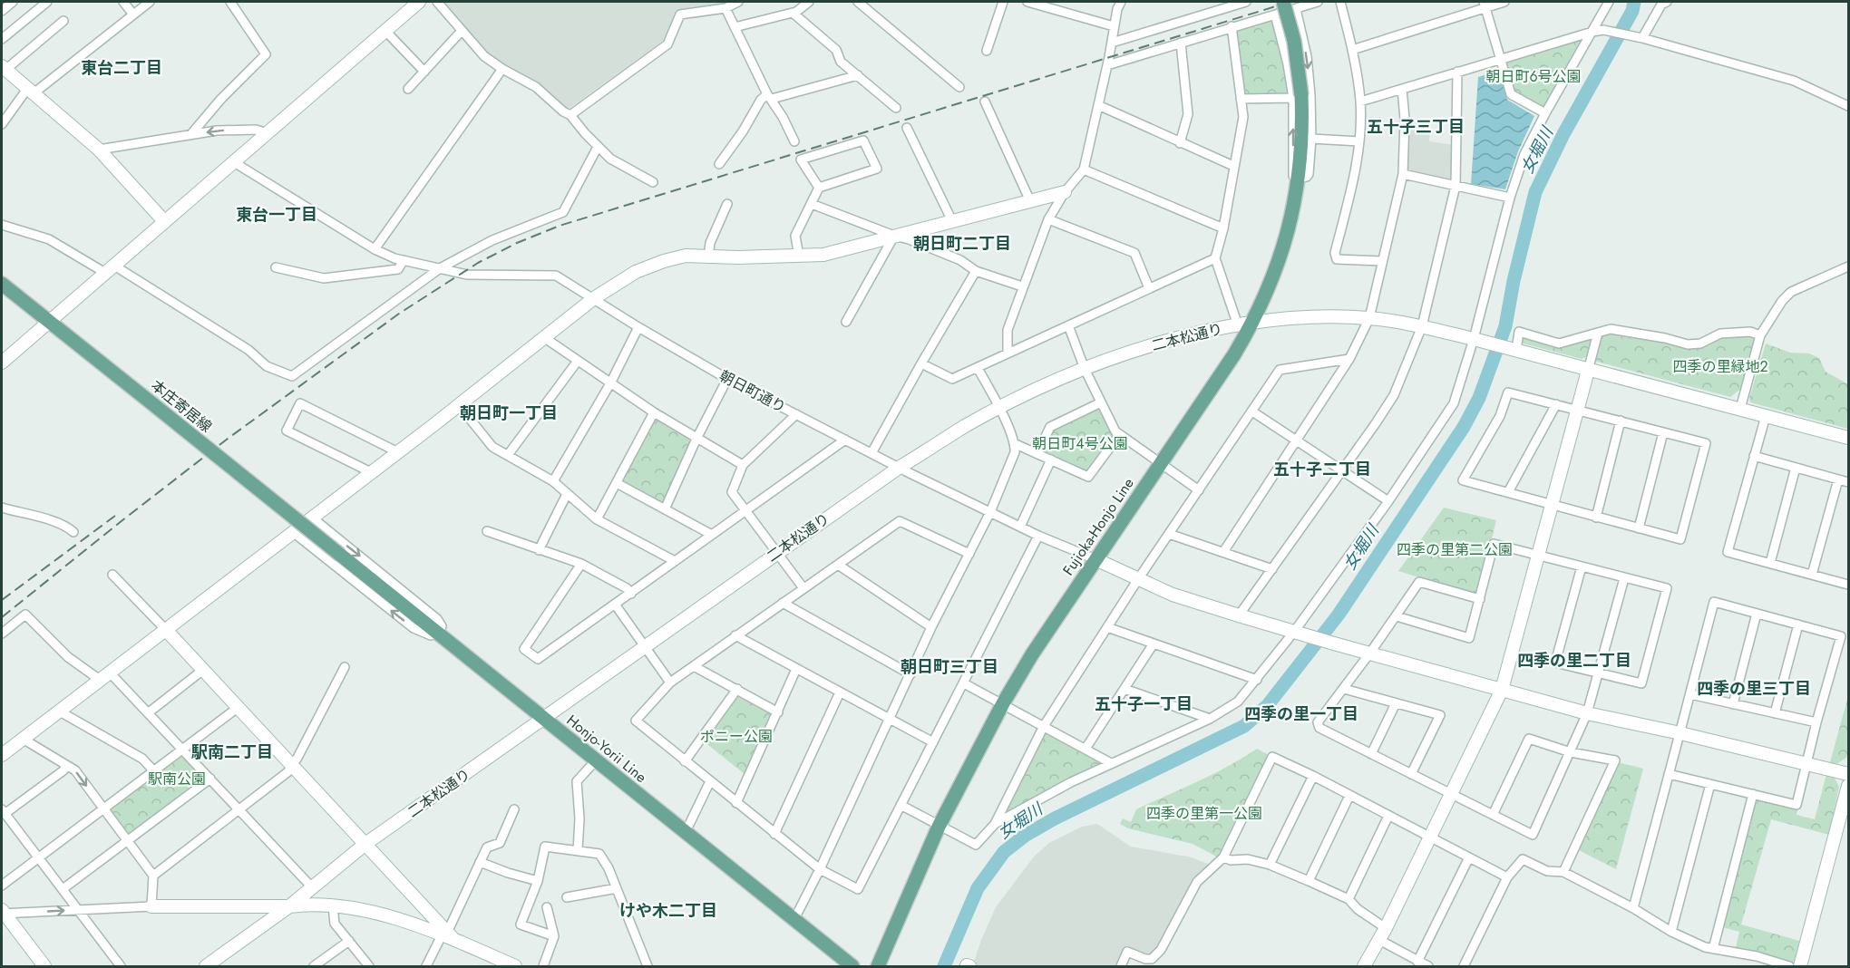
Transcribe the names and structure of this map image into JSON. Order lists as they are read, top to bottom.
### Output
{
  "streets": {
    "main road": ["本庄寄居線", "Fujioka-Honjo Line", "Honjo-Yorii Line"],
    "street": ["二本松通り", "朝日町通り"]
  },
  "crossings": [
    ["二本松通り", "朝日町通り"],
    ["二本松通り", "Fujioka-Honjo Line"],
    ["二本松通り", "Honjo-Yorii Line"],
    ["朝日町通り", "Fujioka-Honjo Line"],
    ["本庄寄居線", "Honjo-Yorii Line"]
  ],
  "districts": [
    "東台二丁目",
    "五十子三丁目",
    "東台一丁目",
    "朝日町二丁目",
    "朝日町一丁目",
    "五十子二丁目",
    "四季の里二丁目",
    "朝日町三丁目",
    "四季の里三丁目",
    "五十子一丁目",
    "四季の里一丁目",
    "駅南二丁目",
    "けや木二丁目"
  ],
  "water": ["女堀川"],
  "parks": [
    "朝日町6号公園",
    "四季の里緑地2",
    "朝日町4号公園",
    "四季の里第二公園",
    "ポニー公園",
    "駅南公園",
    "四季の里第一公園"
  ]
}
